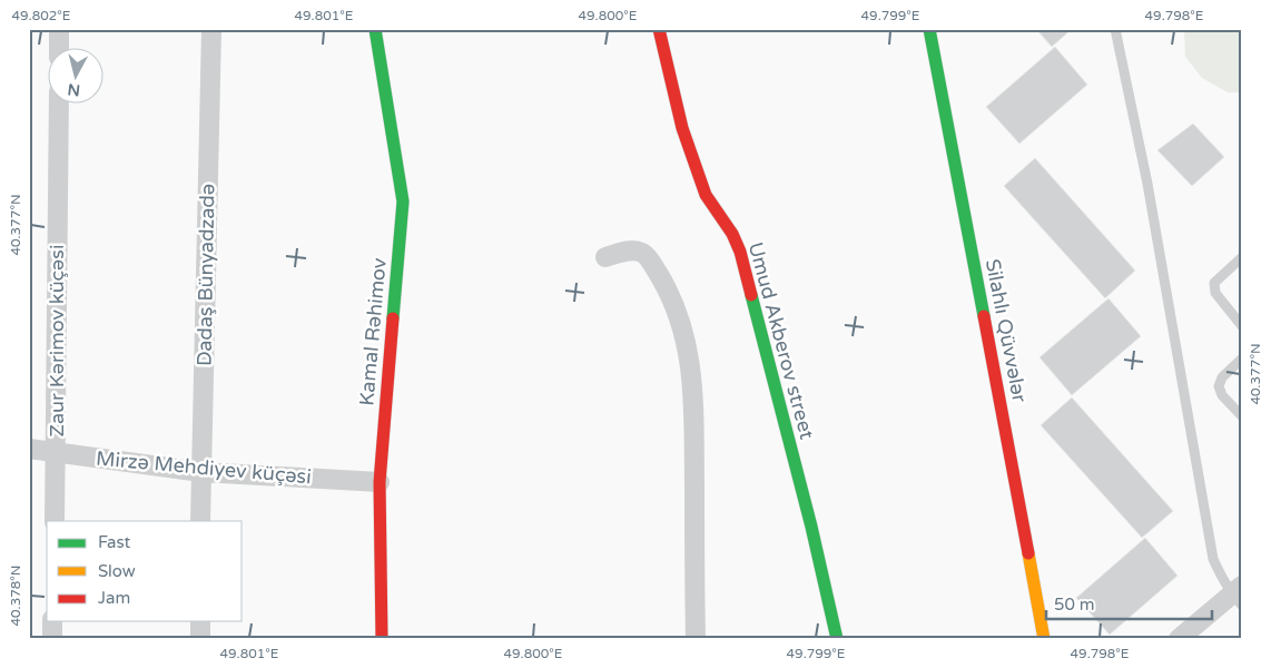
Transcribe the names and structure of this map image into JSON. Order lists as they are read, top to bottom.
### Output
{
  "streets": {
    "street": [
      "Dadaş Bünyadzadə",
      "Silahlı Qüvvələr",
      "Kamal Rəhimov",
      "Zaur Kərimov küçəsi",
      "Umud Akberov street",
      "Mirzə Mehdiyev küçəsi"
    ]
  },
  "crossings": [
    ["Dadaş Bünyadzadə", "Mirzə Mehdiyev küçəsi"],
    ["Kamal Rəhimov", "Mirzə Mehdiyev küçəsi"],
    ["Zaur Kərimov küçəsi", "Mirzə Mehdiyev küçəsi"]
  ],
  "legend": ["Fast", "Slow", "Jam"],
  "scale_bar": "50 m",
  "north": "bottom",
  "coordinates": [
    "49.802°E",
    "49.801°E",
    "49.800°E",
    "49.799°E",
    "49.798°E",
    "40.377°N",
    "40.378°N"
  ]
}
